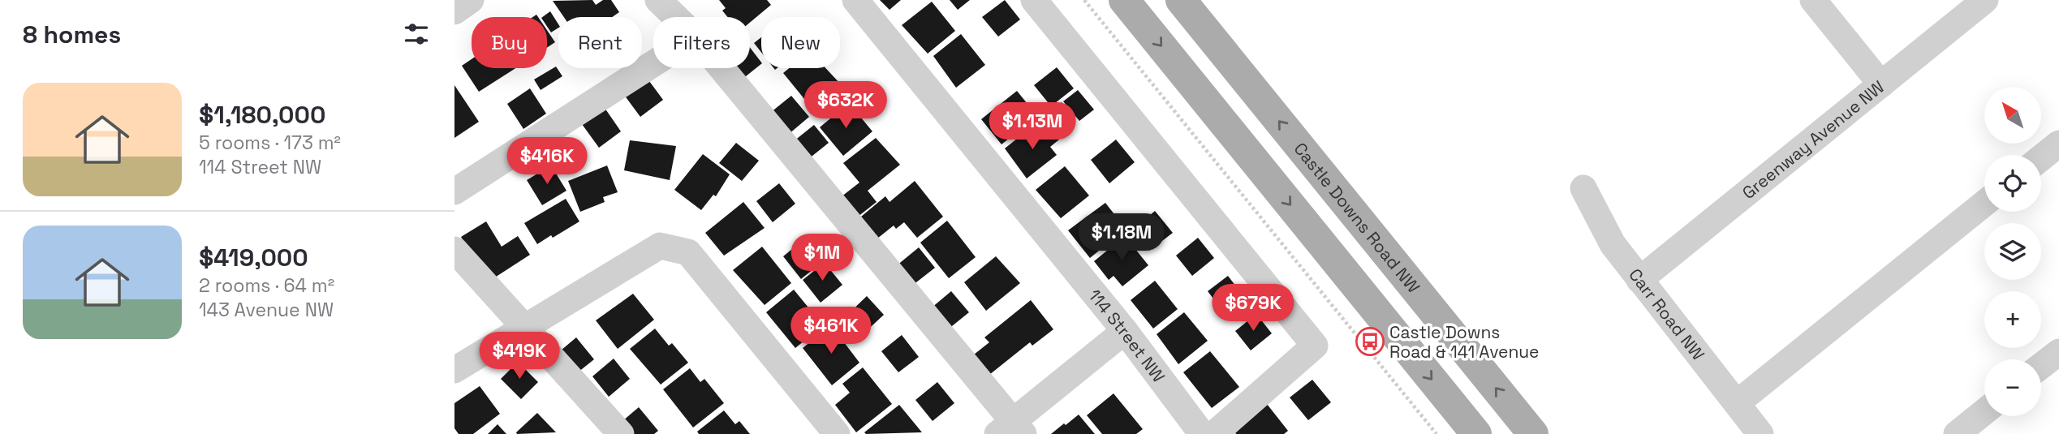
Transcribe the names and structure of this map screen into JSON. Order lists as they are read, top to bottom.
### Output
{
  "streets": {
    "main road": ["Castle Downs Road NW"],
    "street": ["Greenway Avenue NW", "Carr Road NW", "114 Street NW"]
  },
  "crossings": [
    ["Greenway Avenue NW", "Carr Road NW"]
  ],
  "places": {
    "bus stop": ["Castle Downs Road & 141 Avenue"]
  },
  "north": "top left",
  "page": {
    "heading": "8 homes",
    "chip": [
      "Buy",
      "Rent",
      "Filters",
      "New"
    ],
    "list": [
      {
        "name": "$1,180,000",
        "note": "5 rooms · 173 m² · 114 Street NW"
      },
      {
        "name": "$419,000",
        "note": "2 rooms · 64 m² · 143 Avenue NW"
      }
    ],
    "price": [
      "$632K",
      "$1.13M",
      "$416K",
      "$1.18M",
      "$1M",
      "$679K",
      "$461K",
      "$419K"
    ],
    "map_buttons": ["+", "−"]
  }
}
